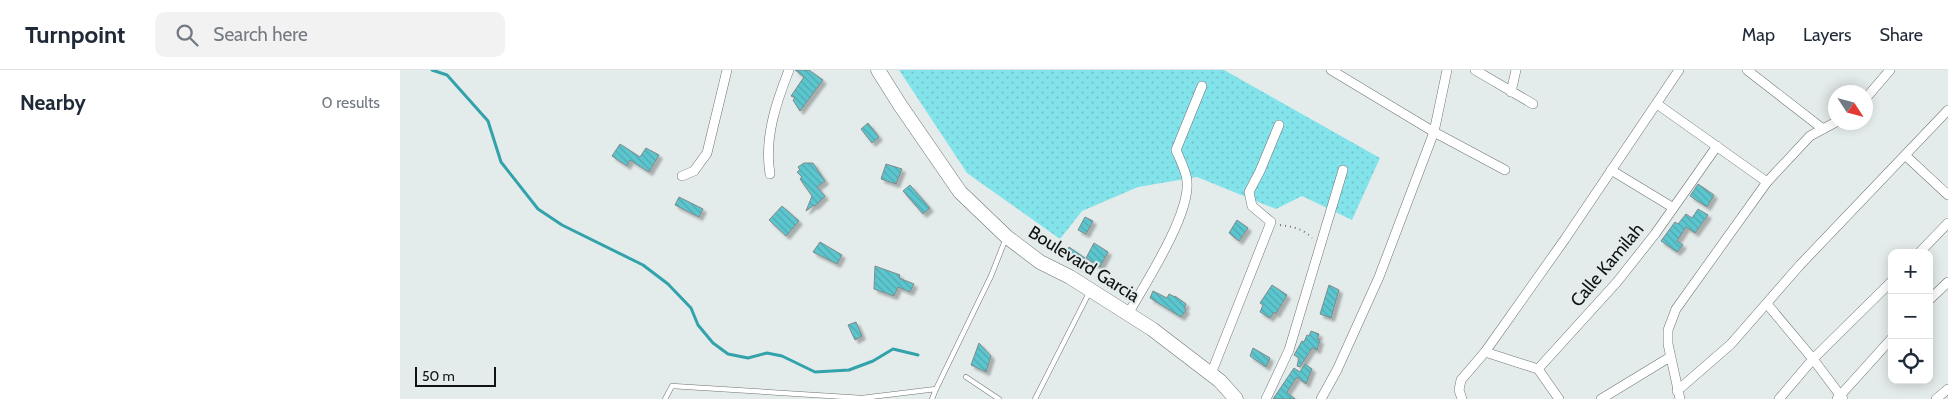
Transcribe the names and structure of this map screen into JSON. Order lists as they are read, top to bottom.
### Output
{
  "streets": {
    "main road": ["Boulevard Garcia"],
    "street": ["Calle Kamilah"]
  },
  "scale_bar": "50 m",
  "north": "bottom right",
  "page": {
    "header": "Turnpoint",
    "search": "Search here",
    "nav": ["Map", "Layers", "Share"],
    "heading": ["Nearby", "0 results"],
    "map_buttons": ["+", "−"],
    "scale": "50 m"
  }
}
